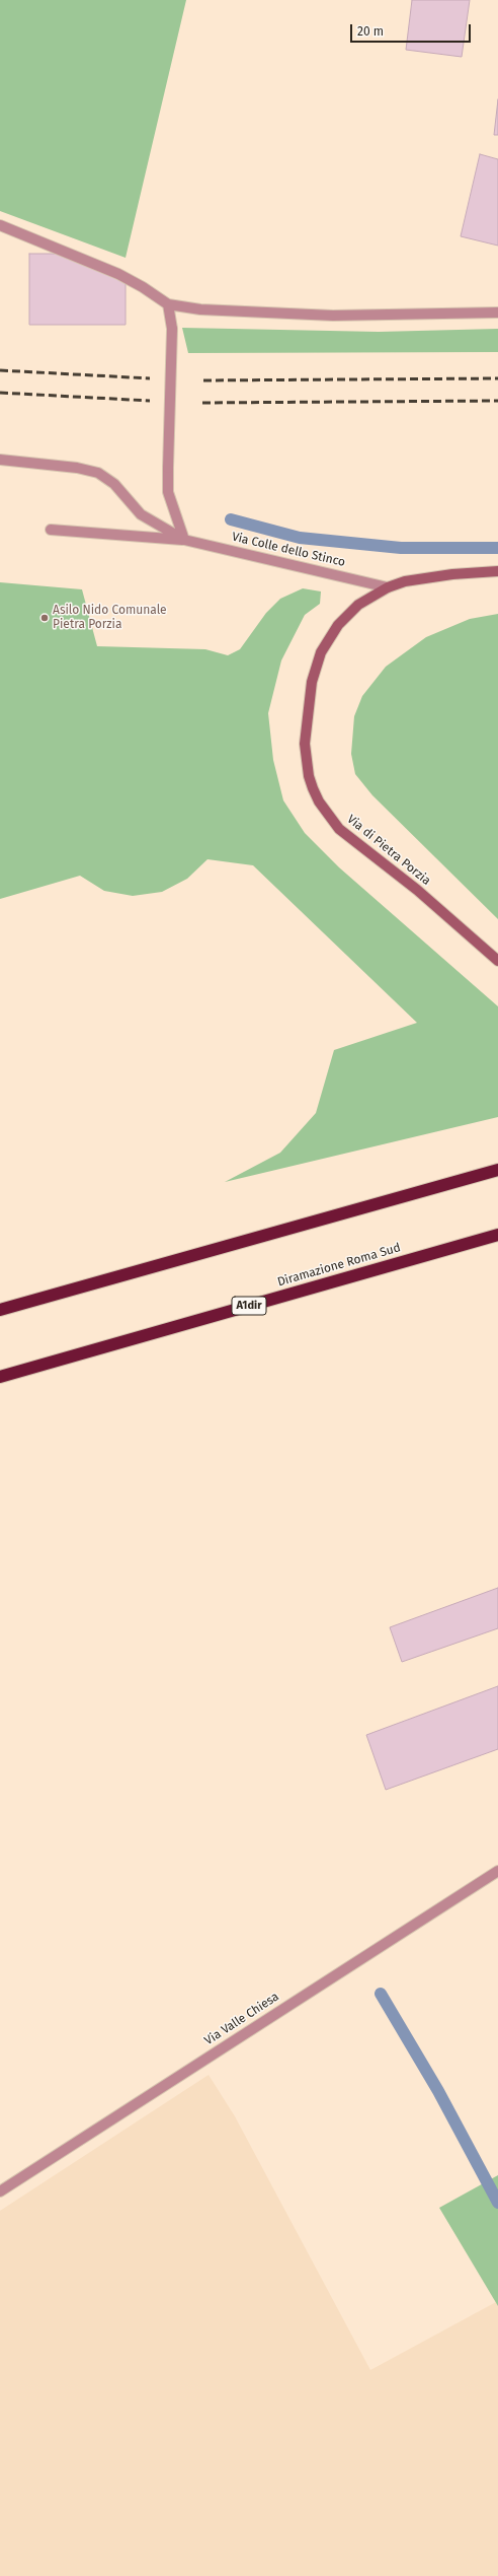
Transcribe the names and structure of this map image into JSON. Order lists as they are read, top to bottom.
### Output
{
  "streets": {
    "highway": ["Diramazione Roma Sud", "A1dir"],
    "street": ["Via di Pietra Porzia"],
    "lane": ["Via Colle dello Stinco", "Via Valle Chiesa"]
  },
  "crossings": [
    ["Via Colle dello Stinco", "Via di Pietra Porzia"]
  ],
  "places": ["Asilo Nido Comunale Pietra Porzia"],
  "scale_bar": "20 m"
}
